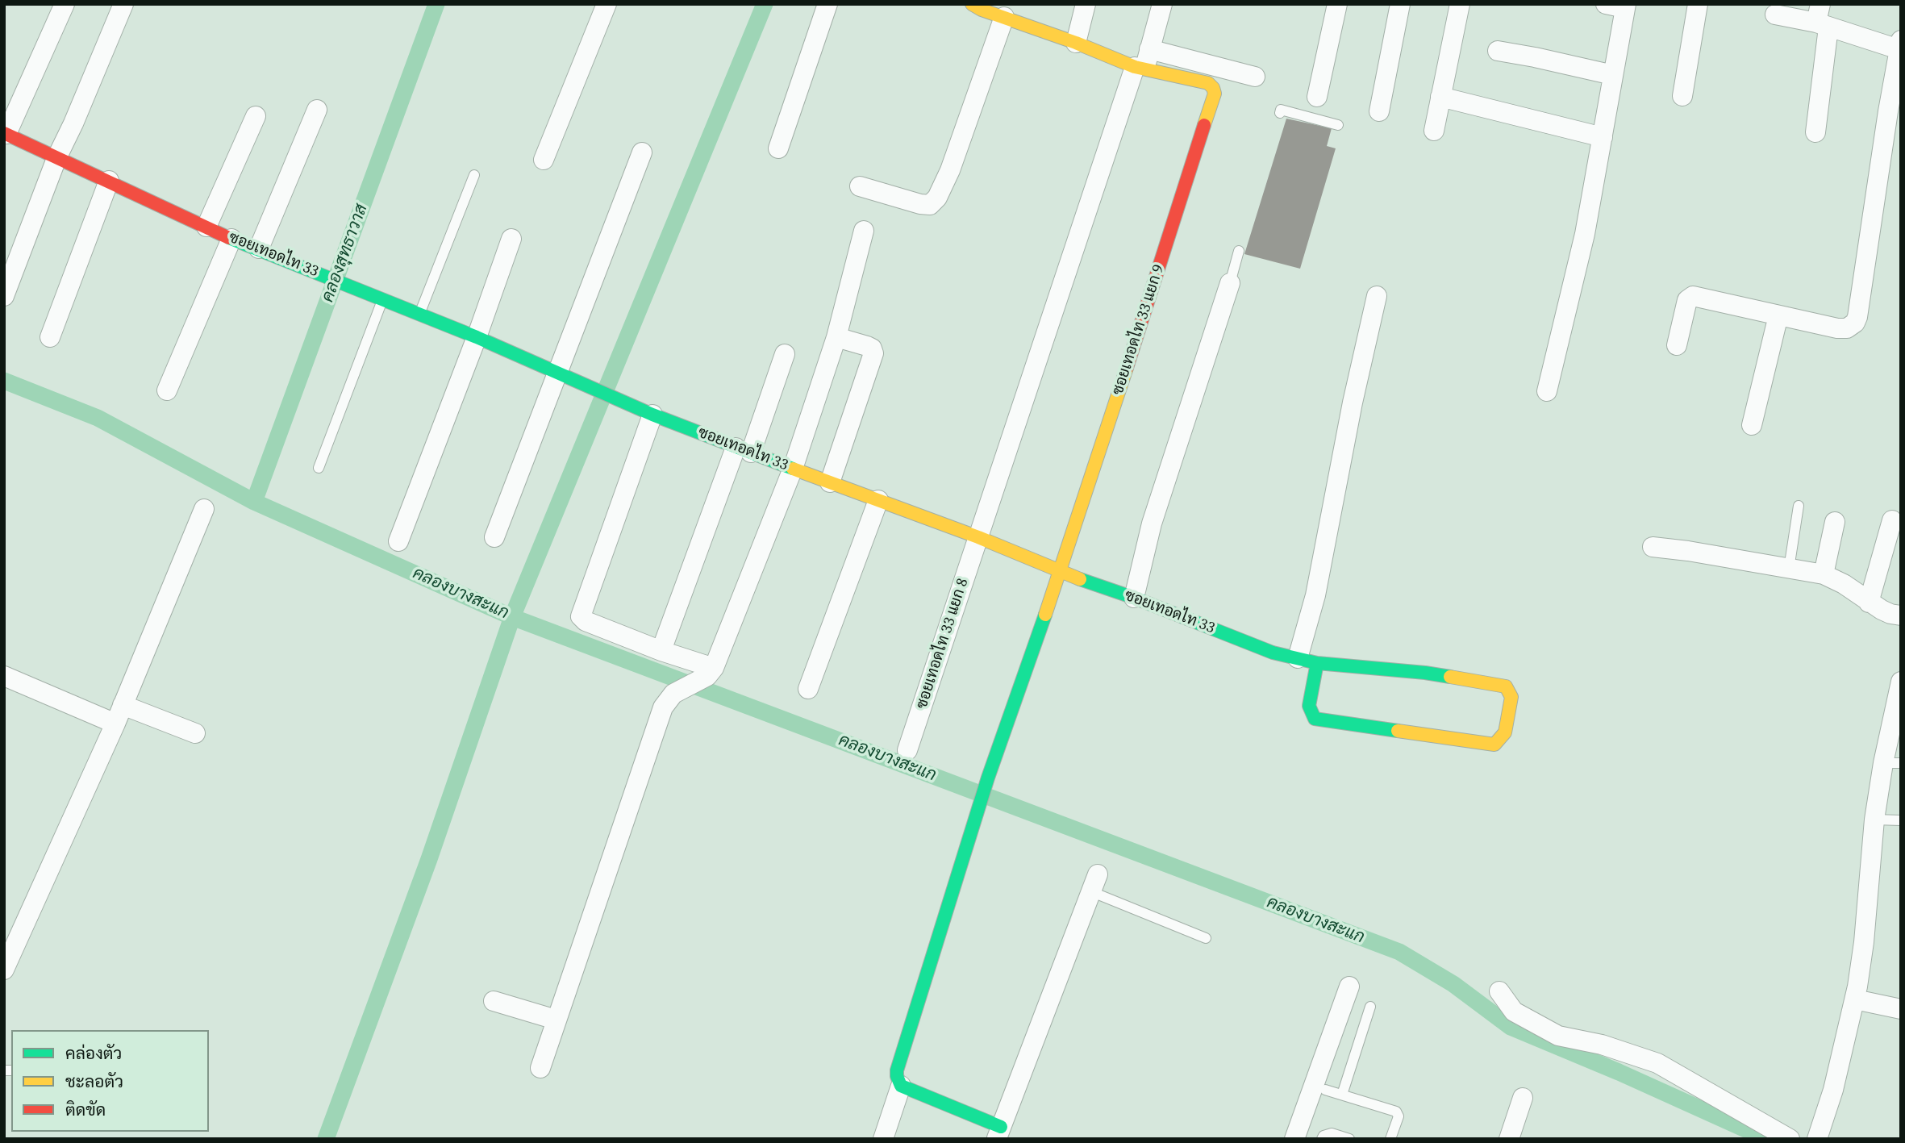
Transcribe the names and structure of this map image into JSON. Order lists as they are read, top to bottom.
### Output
{
  "streets": {
    "street": ["ซอยเทอดไท 33", "ซอยเทอดไท 33 แยก 9", "ซอยเทอดไท 33 แยก 8"]
  },
  "crossings": [
    ["ซอยเทอดไท 33", "ซอยเทอดไท 33 แยก 9"],
    ["ซอยเทอดไท 33", "ซอยเทอดไท 33 แยก 8"],
    ["ซอยเทอดไท 33 แยก 9", "ซอยเทอดไท 33 แยก 8"]
  ],
  "water": ["คลองสุทธาวาส", "คลองบางสะแก"],
  "legend": ["คล่องตัว", "ชะลอตัว", "ติดขัด"]
}
